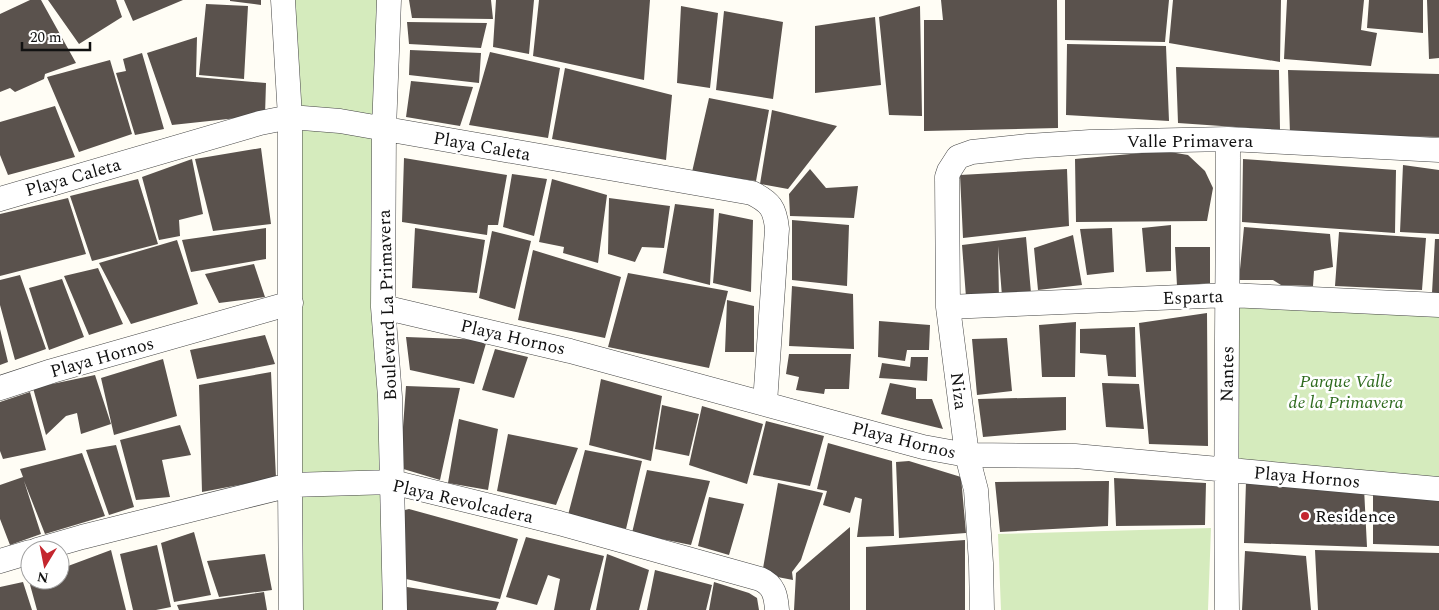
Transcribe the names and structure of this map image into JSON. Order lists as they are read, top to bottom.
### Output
{
  "streets": {
    "street": [
      "Valle Primavera",
      "Playa Caleta",
      "Esparta",
      "Boulevard La Primavera",
      "Playa Hornos",
      "Nantes",
      "Niza",
      "Playa Revolcadera"
    ]
  },
  "crossings": [
    ["Valle Primavera", "Nantes"],
    ["Valle Primavera", "Niza"],
    ["Playa Caleta", "Boulevard La Primavera"],
    ["Playa Caleta", "Playa Hornos"],
    ["Esparta", "Nantes"],
    ["Esparta", "Niza"],
    ["Boulevard La Primavera", "Playa Hornos"],
    ["Boulevard La Primavera", "Playa Revolcadera"],
    ["Playa Hornos", "Nantes"],
    ["Playa Hornos", "Niza"]
  ],
  "parks": ["Parque Valle de la Primavera"],
  "places": ["Residence"],
  "scale_bar": "20 m",
  "north": "bottom"
}
